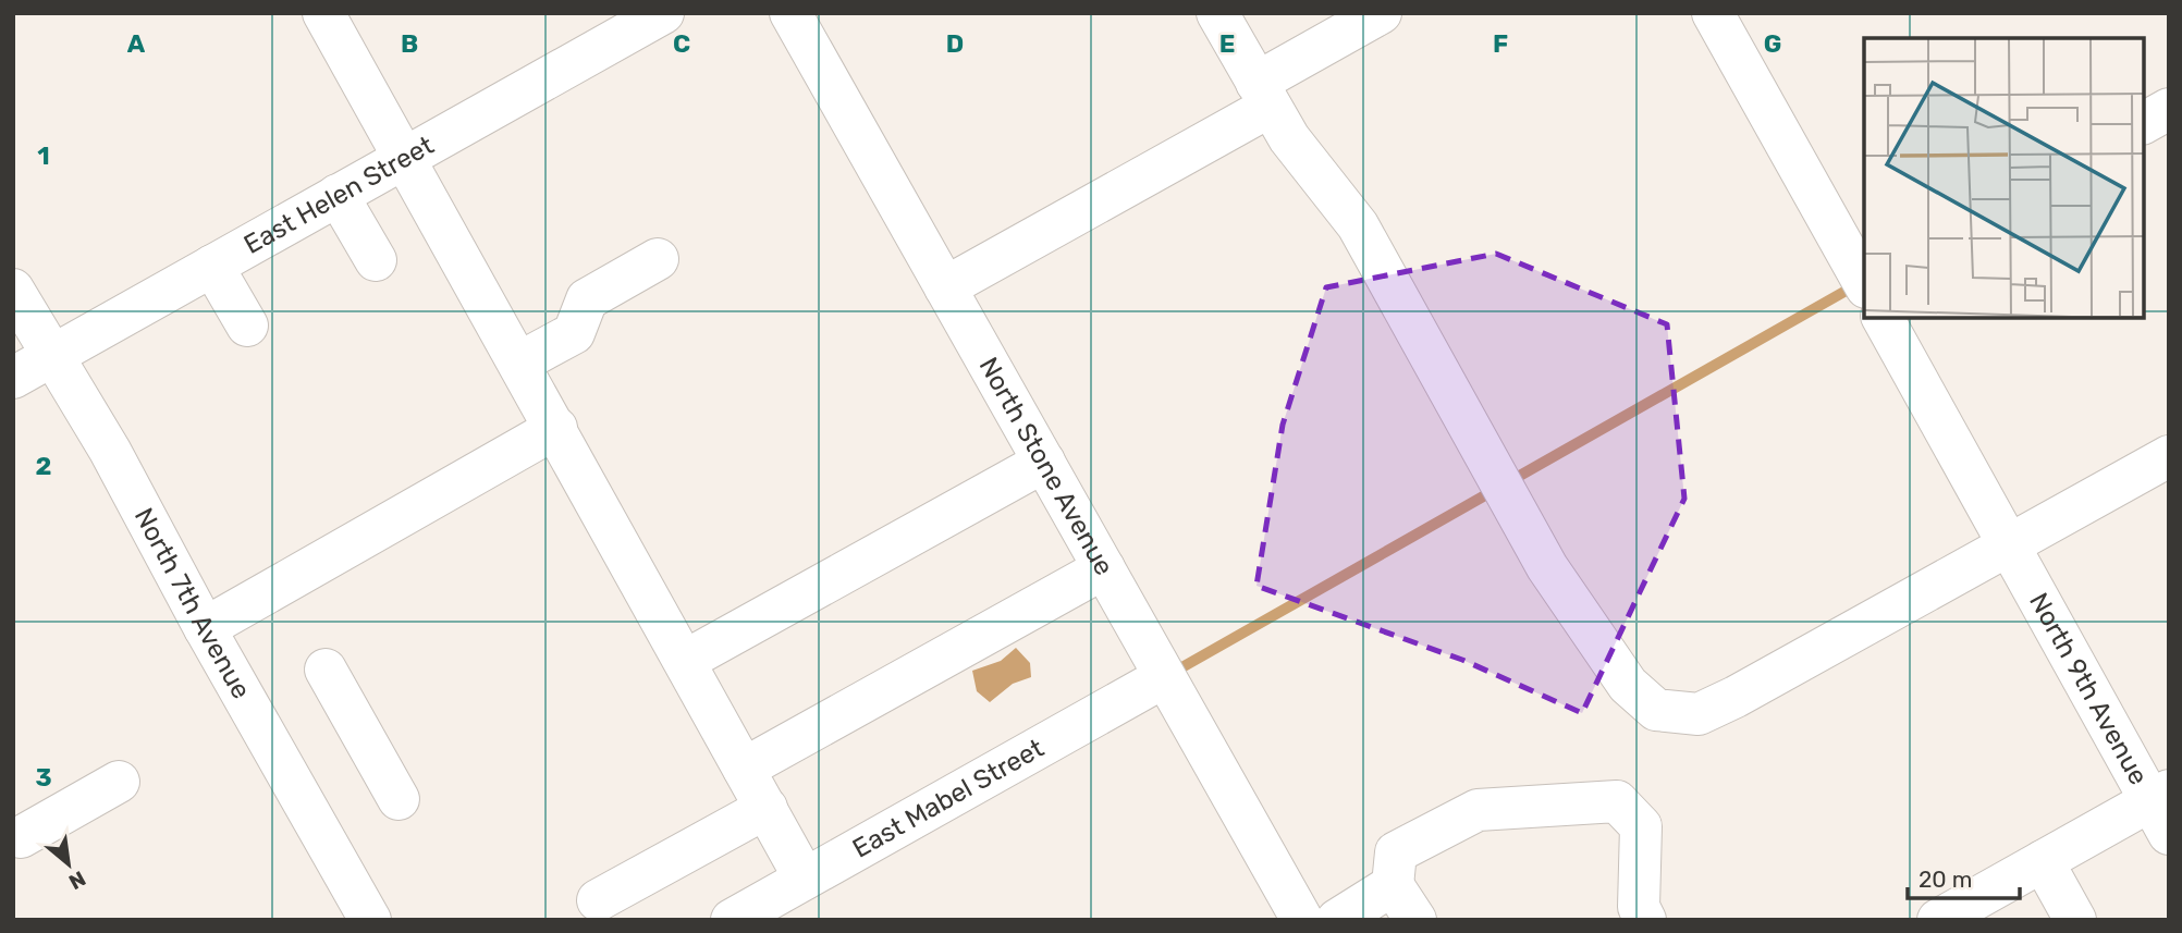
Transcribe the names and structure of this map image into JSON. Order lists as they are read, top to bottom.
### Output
{
  "streets": {
    "street": [
      "East Helen Street",
      "North Stone Avenue",
      "North 7th Avenue",
      "North 9th Avenue",
      "East Mabel Street"
    ]
  },
  "crossings": [
    ["East Helen Street", "North 7th Avenue"],
    ["North Stone Avenue", "East Mabel Street"]
  ],
  "scale_bar": "20 m",
  "north": "bottom right",
  "grid": {
    "columns": [
      "A",
      "B",
      "C",
      "D",
      "E",
      "F",
      "G"
    ],
    "rows": ["1", "2", "3"]
  }
}
